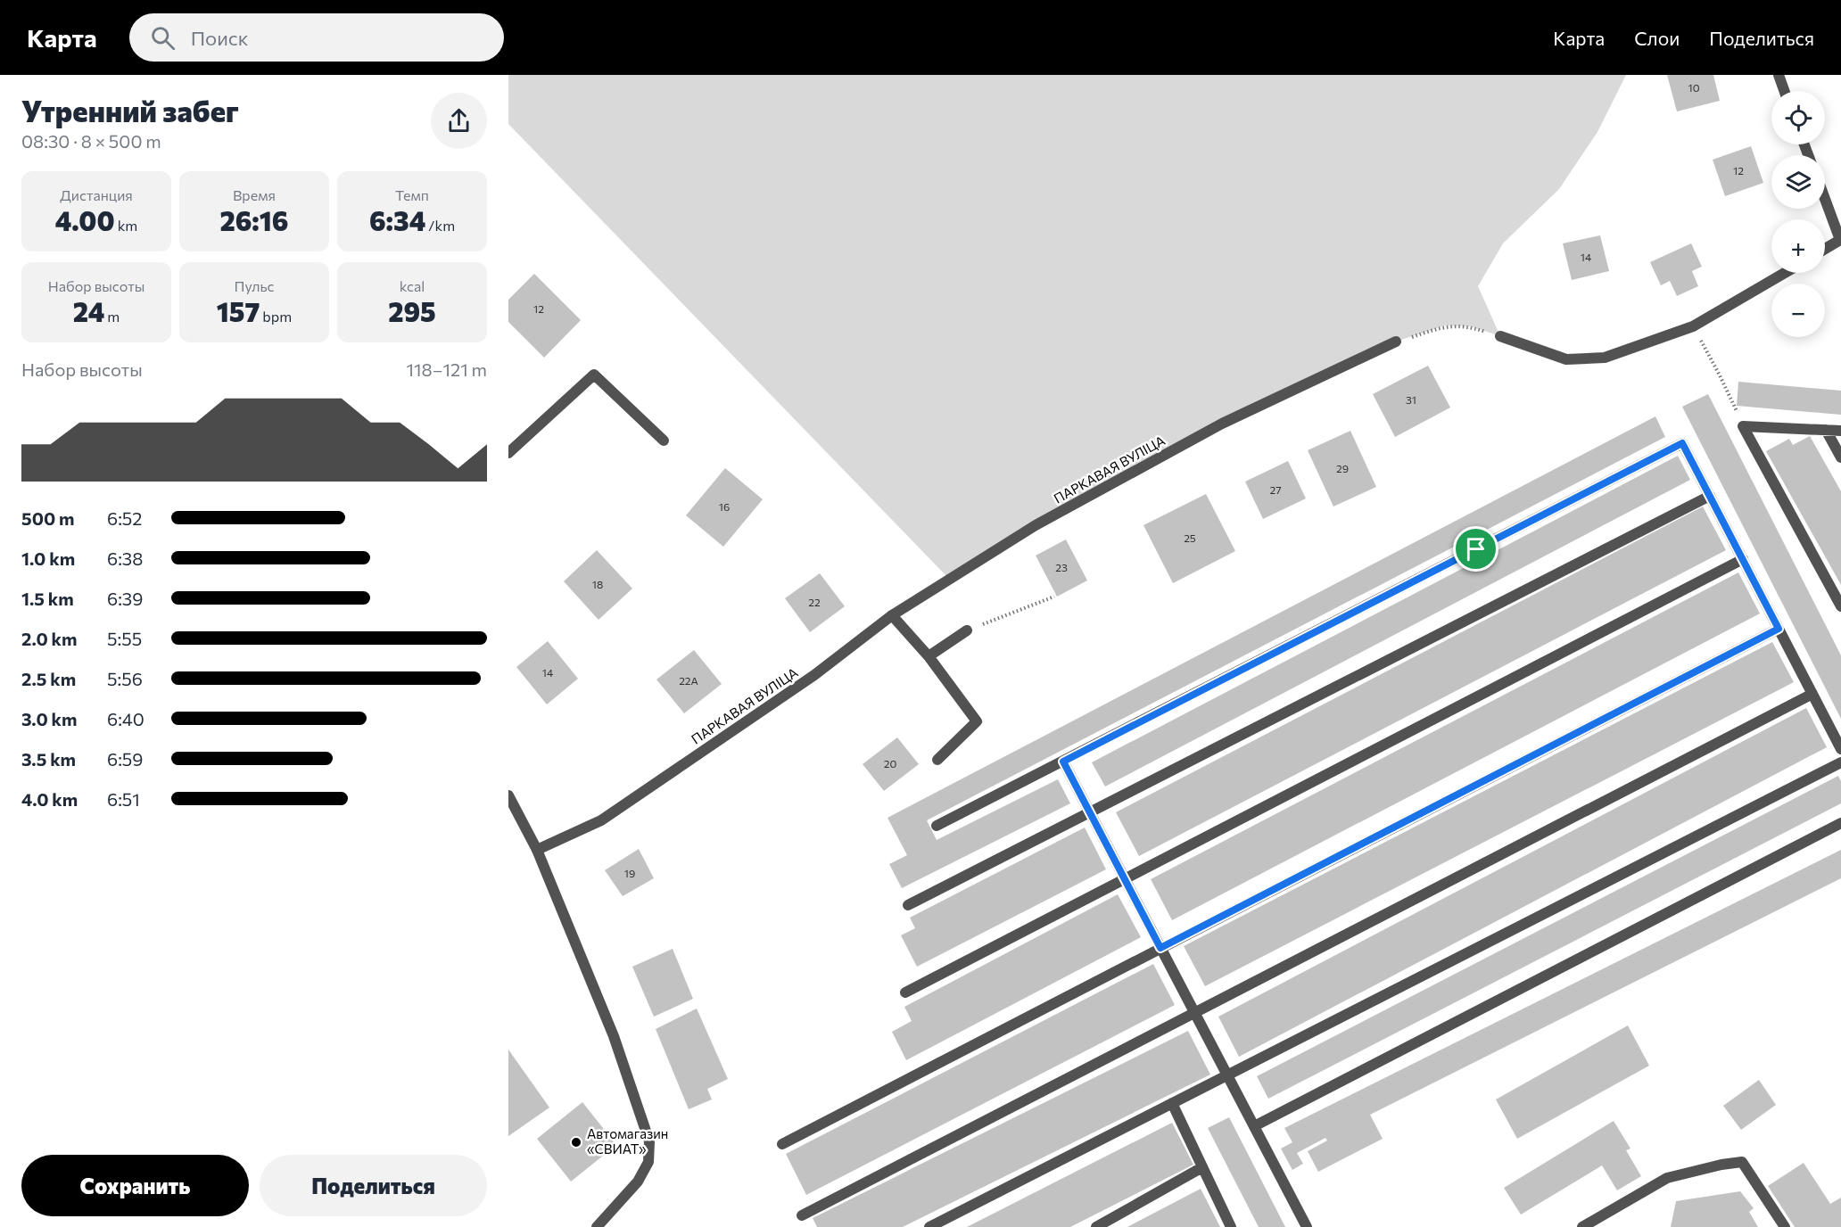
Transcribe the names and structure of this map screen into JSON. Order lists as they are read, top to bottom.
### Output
{
  "streets": {
    "street": ["ПАРКАВАЯ ВУЛІЦА"]
  },
  "places": ["Автомагазин «СВИАТ»"],
  "house_numbers": [
    "10",
    "12",
    "14",
    "12",
    "31",
    "29",
    "27",
    "16",
    "25",
    "23",
    "18",
    "22",
    "14",
    "22А",
    "20",
    "19"
  ],
  "page": {
    "header": "Карта",
    "search": "Поиск",
    "nav": ["Карта", "Слои", "Поделиться"],
    "heading": ["Утренний забег", "08:30 · 8 × 500 m"],
    "map_buttons": ["+", "−"],
    "stats": [
      ["Дистанция", "4.00 km"],
      ["Время", "26:16"],
      ["Темп", "6:34 /km"],
      ["Набор высоты", "24 m"],
      ["Пульс", "157 bpm"],
      ["kcal", "295"]
    ],
    "chart": ["Набор высоты", "118–121 m"],
    "list": [
      {
        "name": "500 m",
        "note": "6:52"
      },
      {
        "name": "1.0 km",
        "note": "6:38"
      },
      {
        "name": "1.5 km",
        "note": "6:39"
      },
      {
        "name": "2.0 km",
        "note": "5:55"
      },
      {
        "name": "2.5 km",
        "note": "5:56"
      },
      {
        "name": "3.0 km",
        "note": "6:40"
      },
      {
        "name": "3.5 km",
        "note": "6:59"
      },
      {
        "name": "4.0 km",
        "note": "6:51"
      }
    ],
    "buttons": ["Сохранить", "Поделиться"]
  }
}
